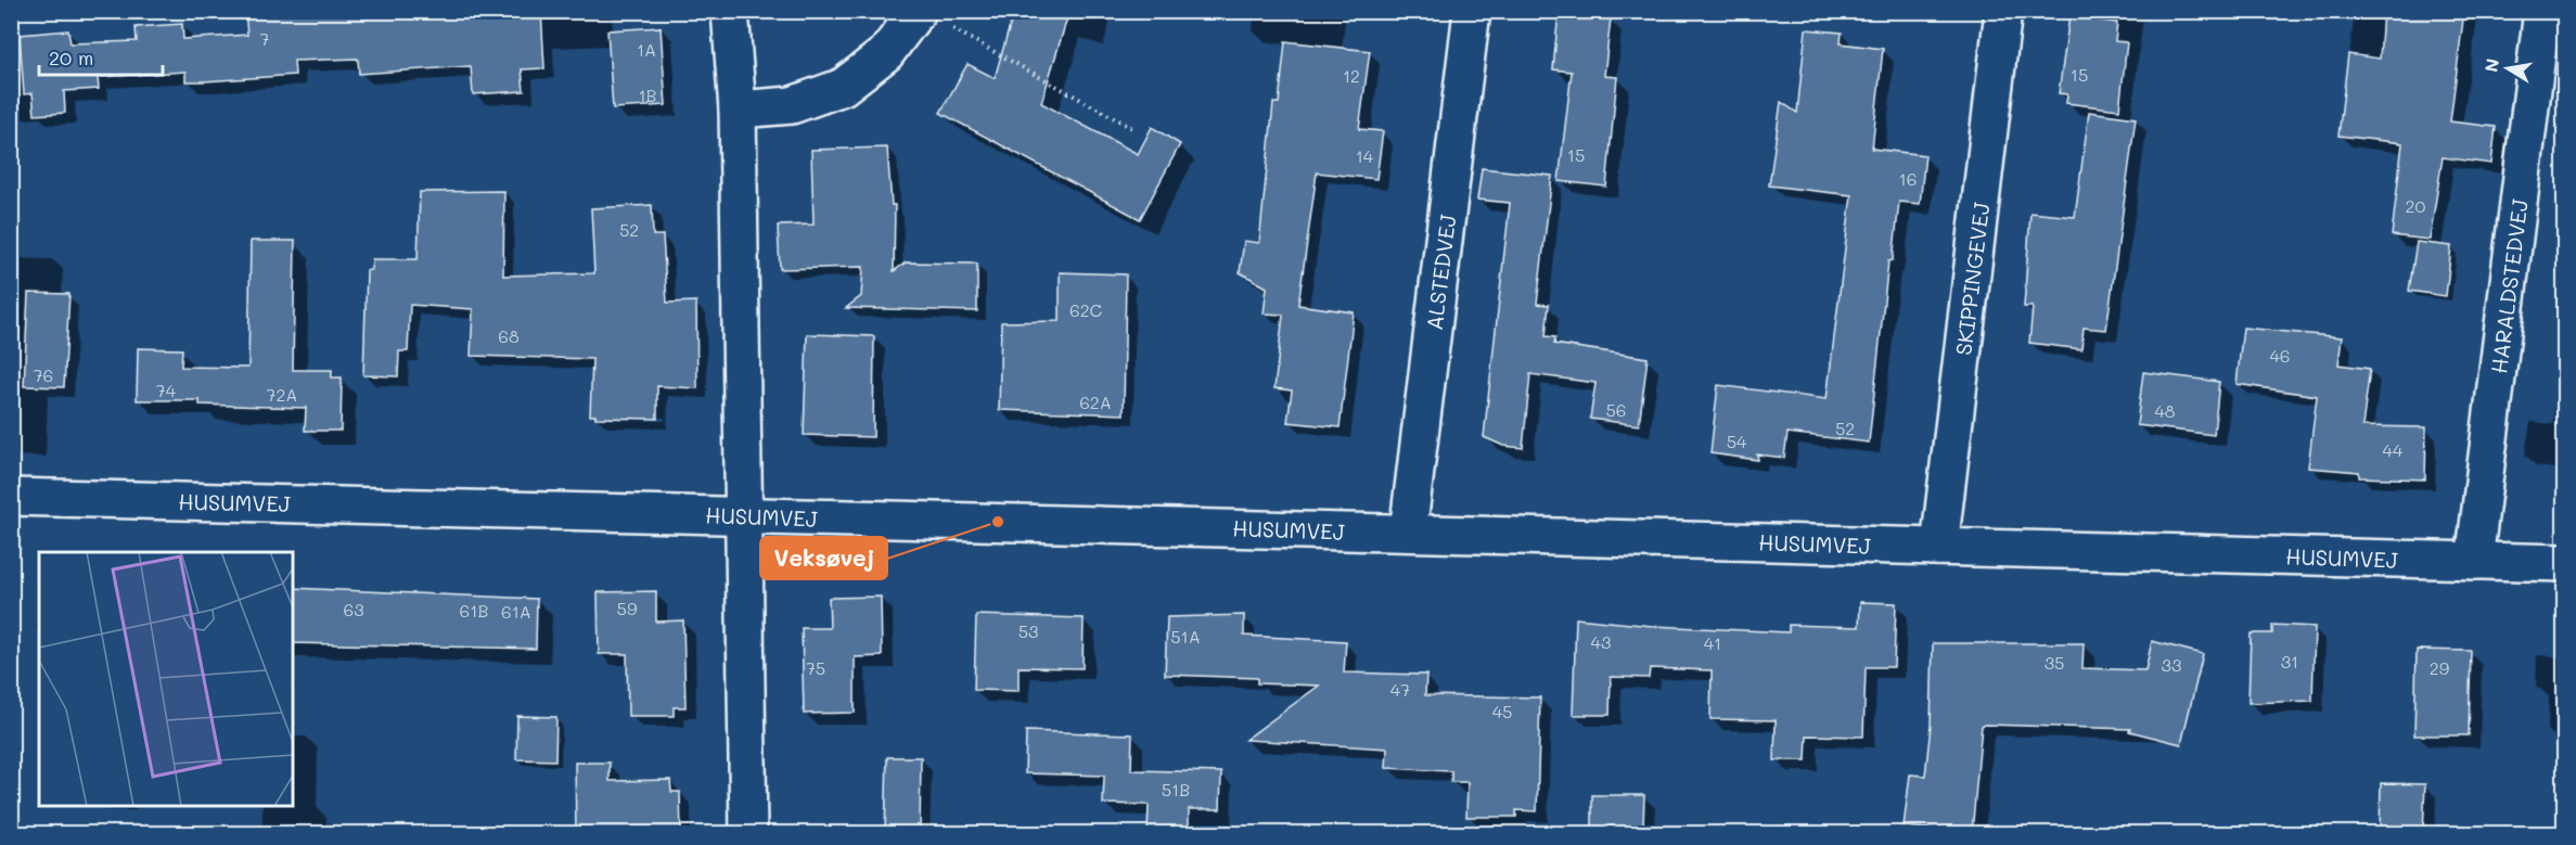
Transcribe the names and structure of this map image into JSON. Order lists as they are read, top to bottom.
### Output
{
  "streets": {
    "street": [
      "ALSTEDVEJ",
      "SKIPPINGEVEJ",
      "HARALDSTEDVEJ",
      "HUSUMVEJ"
    ]
  },
  "crossings": [
    ["ALSTEDVEJ", "HUSUMVEJ"],
    ["SKIPPINGEVEJ", "HUSUMVEJ"],
    ["HARALDSTEDVEJ", "HUSUMVEJ"]
  ],
  "places": ["Veksøvej"],
  "house_numbers": [
    "7",
    "1A",
    "15",
    "12",
    "1B",
    "15",
    "14",
    "16",
    "20",
    "52",
    "62C",
    "68",
    "46",
    "76",
    "74",
    "72A",
    "62A",
    "56",
    "48",
    "52",
    "54",
    "44",
    "59",
    "63",
    "61B",
    "61A",
    "53",
    "51A",
    "43",
    "41",
    "31",
    "35",
    "33",
    "75",
    "29",
    "47",
    "45",
    "51B"
  ],
  "scale_bar": "20 m",
  "north": "left"
}
